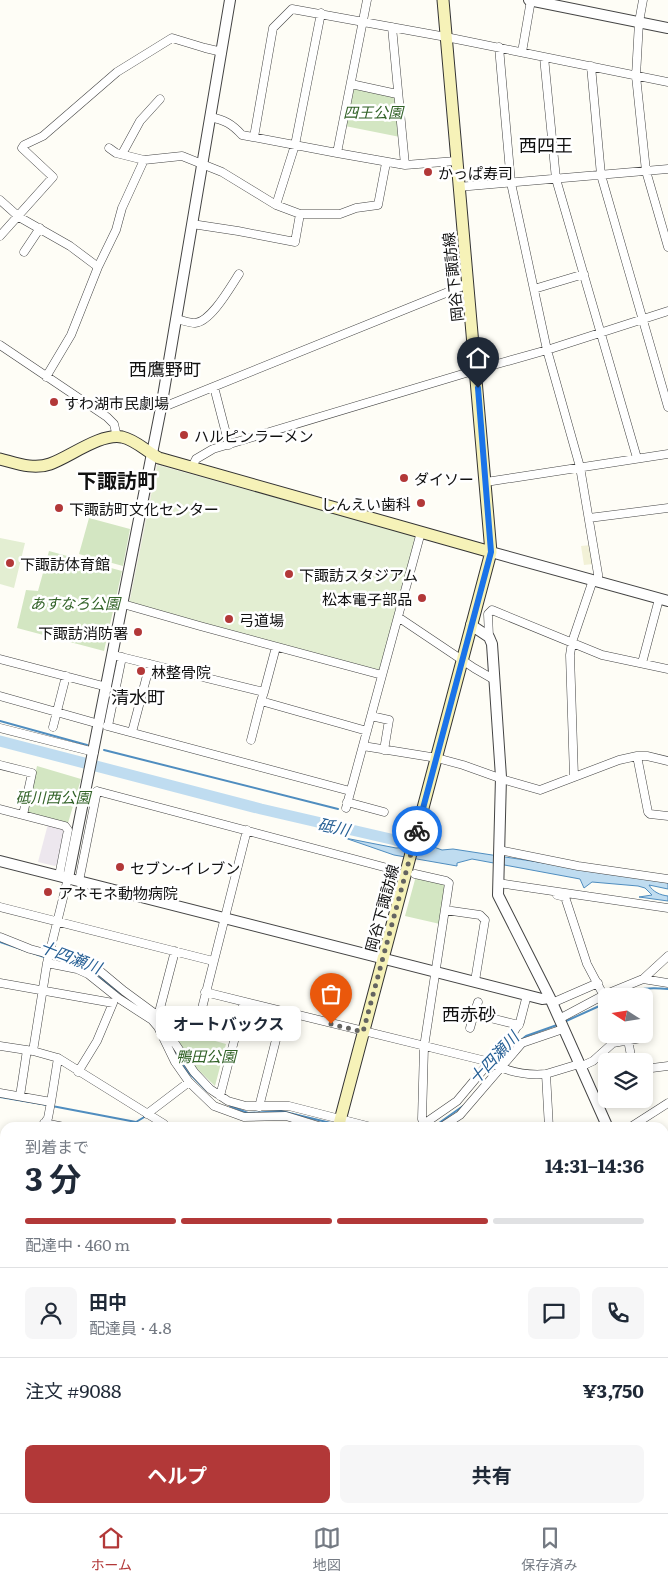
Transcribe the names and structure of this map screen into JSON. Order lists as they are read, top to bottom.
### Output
{
  "streets": {
    "main road": ["岡谷下諏訪線"]
  },
  "districts": [
    "西四王",
    "西鷹野町",
    "下諏訪町",
    "清水町",
    "西赤砂"
  ],
  "water": ["砥川", "十四瀬川"],
  "parks": [
    "四王公園",
    "あすなろ公園",
    "砥川西公園",
    "鴨田公園"
  ],
  "places": [
    "かっぱ寿司",
    "すわ湖市民劇場",
    "ハルピンラーメン",
    "ダイソー",
    "しんえい歯科",
    "下諏訪町文化センター",
    "下諏訪体育館",
    "下諏訪スタジアム",
    "松本電子部品",
    "弓道場",
    "下諏訪消防署",
    "林整骨院",
    "セブン-イレブン",
    "アネモネ動物病院",
    "オートバックス"
  ],
  "north": "left",
  "page": {
    "bubble": "オートバックス",
    "heading": ["3 分", "到着まで", "14:31–14:36"],
    "panel": [
      "田中",
      "配達員 · 4.8",
      "注文 #9088",
      "¥3,750"
    ],
    "bar": "配達中 · 460 m",
    "buttons": ["ヘルプ", "共有"],
    "tabs": ["ホーム", "地図", "保存済み"]
  }
}
